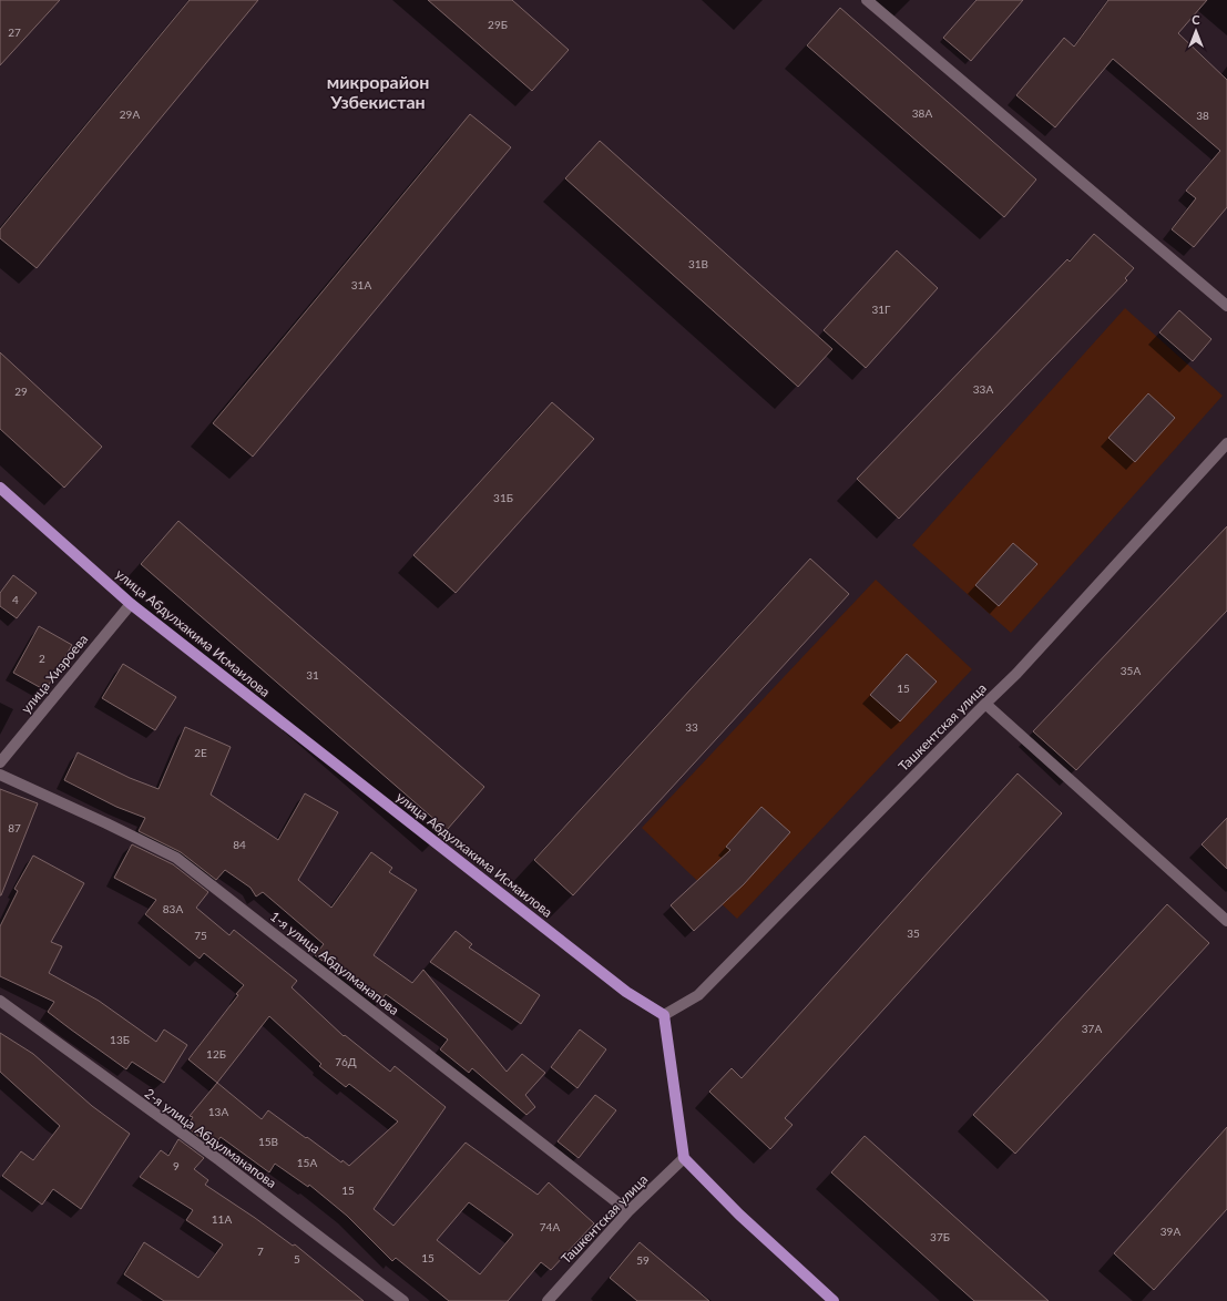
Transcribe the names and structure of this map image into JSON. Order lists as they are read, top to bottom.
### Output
{
  "streets": {
    "main road": ["улица Абдулхакима Исмаилова"],
    "street": [
      "улица Хизроева",
      "Ташкентская улица",
      "1-я улица Абдулманапова",
      "2-я улица Абдулманапова"
    ]
  },
  "crossings": [
    ["улица Абдулхакима Исмаилова", "улица Хизроева"],
    ["улица Абдулхакима Исмаилова", "Ташкентская улица"],
    ["Ташкентская улица", "1-я улица Абдулманапова"]
  ],
  "districts": ["микрорайон Узбекистан"],
  "house_numbers": [
    "29Б",
    "27",
    "38А",
    "29А",
    "38",
    "31В",
    "31А",
    "31Г",
    "33А",
    "29",
    "31Б",
    "4",
    "2",
    "35А",
    "31",
    "15",
    "33",
    "2Е",
    "87",
    "84",
    "83А",
    "35",
    "75",
    "37А",
    "13Б",
    "12Б",
    "76Д",
    "13А",
    "15В",
    "15А",
    "9",
    "15",
    "11А",
    "74А",
    "39А",
    "37Б",
    "7",
    "15",
    "5",
    "59"
  ],
  "north": "top"
}
